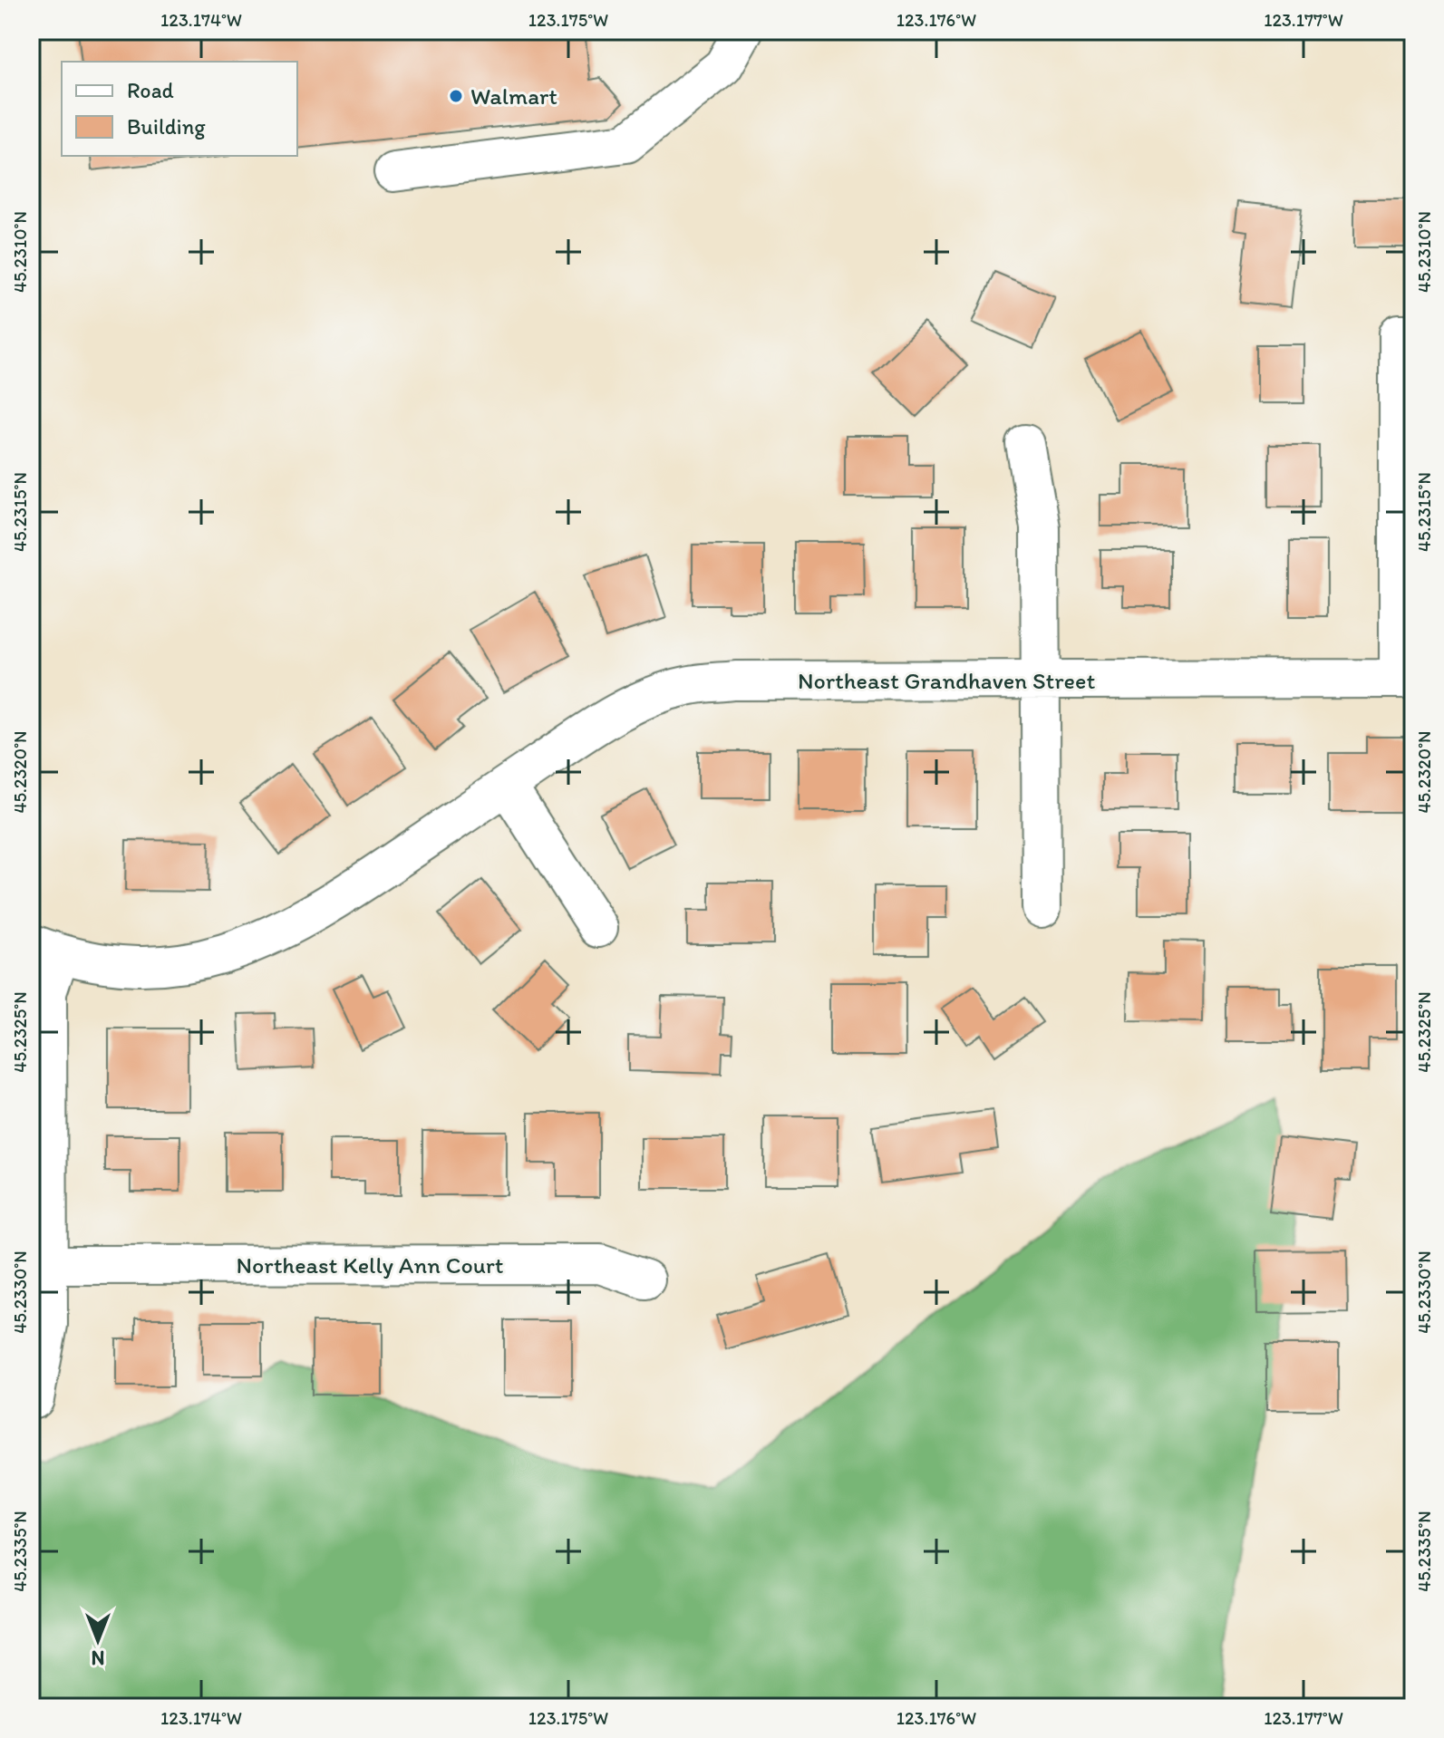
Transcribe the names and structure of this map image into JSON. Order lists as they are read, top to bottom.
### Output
{
  "streets": {
    "street": ["Northeast Grandhaven Street", "Northeast Kelly Ann Court"]
  },
  "places": ["Walmart"],
  "legend": ["Road", "Building"],
  "north": "bottom",
  "coordinates": [
    "123.174°W",
    "123.175°W",
    "123.176°W",
    "123.177°W",
    "45.2310°N",
    "45.2315°N",
    "45.2320°N",
    "45.2325°N",
    "45.2330°N",
    "45.2335°N"
  ]
}
